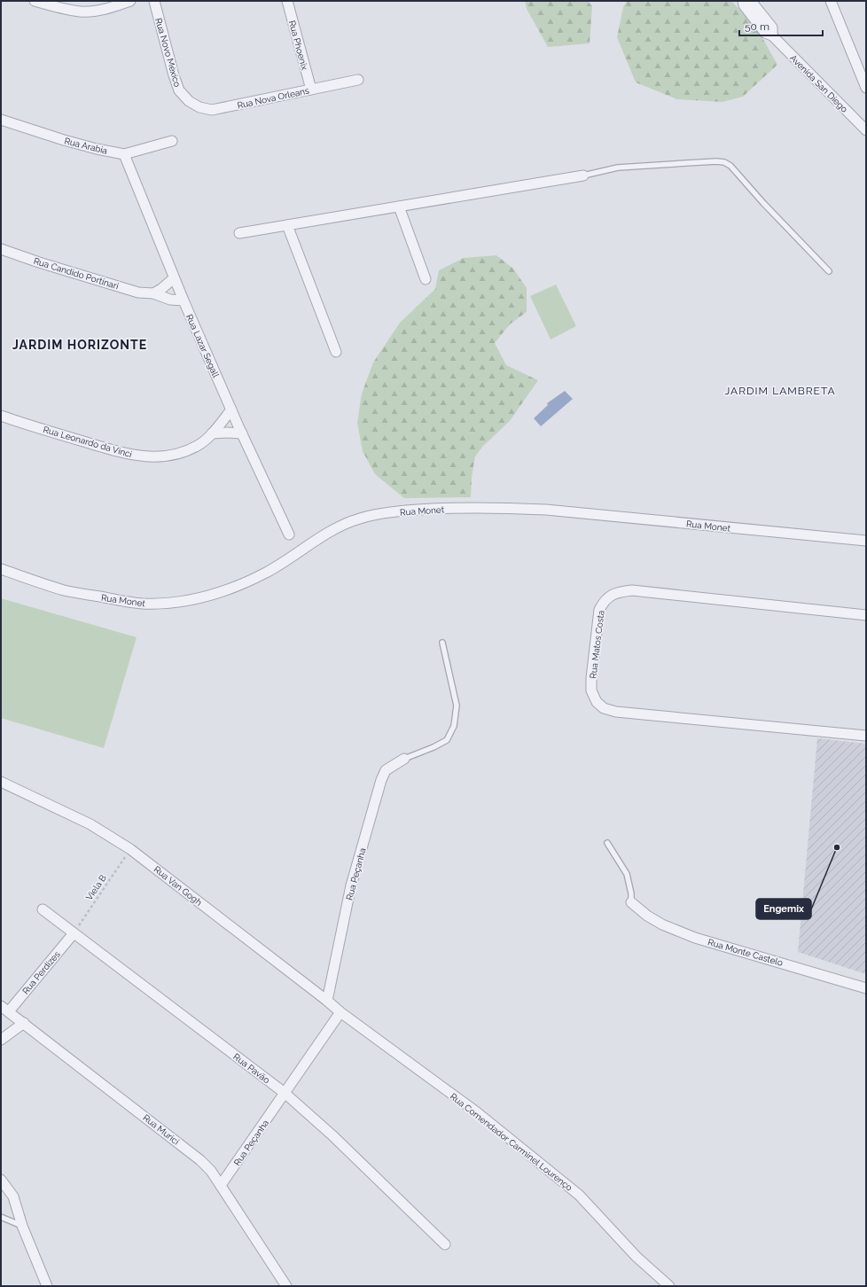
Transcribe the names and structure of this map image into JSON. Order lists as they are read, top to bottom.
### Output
{
  "streets": {
    "street": [
      "Rua Phoenix",
      "Rua Novo México",
      "Avenida San Diego",
      "Rua Nova Orleans",
      "Rua Arabia",
      "Rua Candido Portinari",
      "Rua Lazar Segall",
      "Rua Leonardo da Vinci",
      "Rua Monet",
      "Rua Matos Costa",
      "Rua Peçanha",
      "Rua Van Gogh",
      "Rua Monte Castelo",
      "Rua Perdizes",
      "Rua Pavão",
      "Rua Murici",
      "Rua Comendador Carminel Lourenço"
    ],
    "path": ["Viela B"]
  },
  "crossings": [
    ["Rua Phoenix", "Rua Nova Orleans"],
    ["Rua Novo México", "Rua Nova Orleans"],
    ["Rua Arabia", "Rua Lazar Segall"],
    ["Rua Candido Portinari", "Rua Lazar Segall"],
    ["Rua Lazar Segall", "Rua Leonardo da Vinci"],
    ["Rua Peçanha", "Rua Van Gogh"],
    ["Rua Peçanha", "Rua Pavão"],
    ["Rua Peçanha", "Rua Murici"],
    ["Rua Peçanha", "Rua Comendador Carminel Lourenço"],
    ["Rua Van Gogh", "Viela B"],
    ["Rua Van Gogh", "Rua Comendador Carminel Lourenço"],
    ["Viela B", "Rua Perdizes"],
    ["Viela B", "Rua Pavão"],
    ["Rua Perdizes", "Rua Pavão"],
    ["Rua Perdizes", "Rua Murici"]
  ],
  "districts": ["JARDIM HORIZONTE", "JARDIM LAMBRETA"],
  "places": ["Engemix"],
  "scale_bar": "50 m"
}
